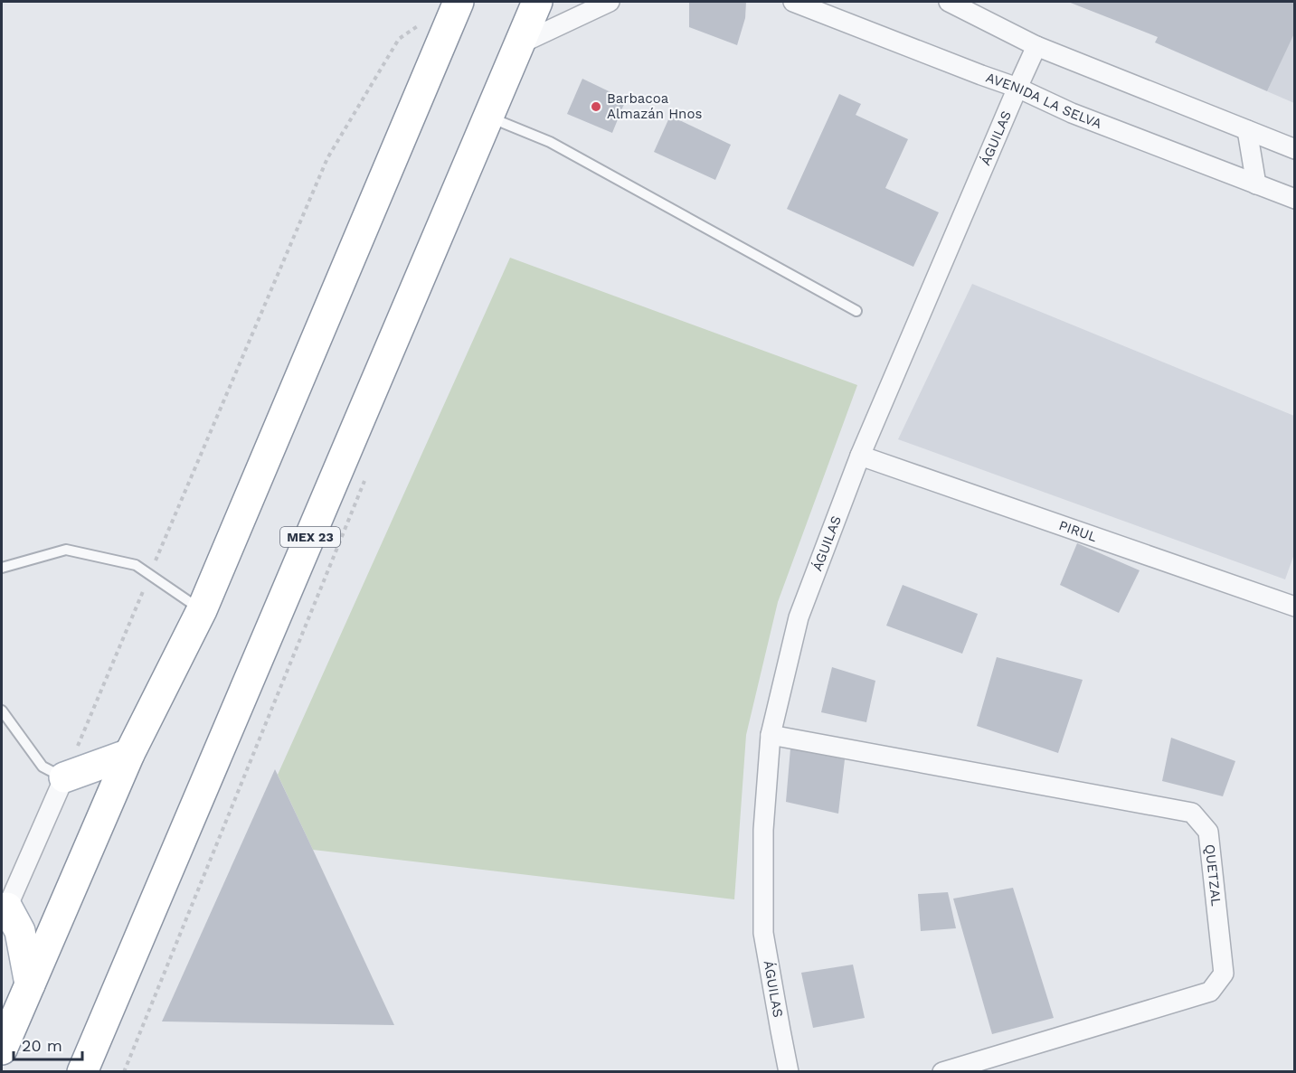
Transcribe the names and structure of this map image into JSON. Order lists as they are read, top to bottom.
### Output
{
  "streets": {
    "main road": ["MEX 23"],
    "street": [
      "AVENIDA LA SELVA",
      "ÁGUILAS",
      "PIRUL",
      "QUETZAL"
    ]
  },
  "crossings": [
    ["AVENIDA LA SELVA", "ÁGUILAS"],
    ["ÁGUILAS", "PIRUL"],
    ["ÁGUILAS", "QUETZAL"]
  ],
  "places": ["Barbacoa Almazán Hnos"],
  "scale_bar": "20 m"
}
